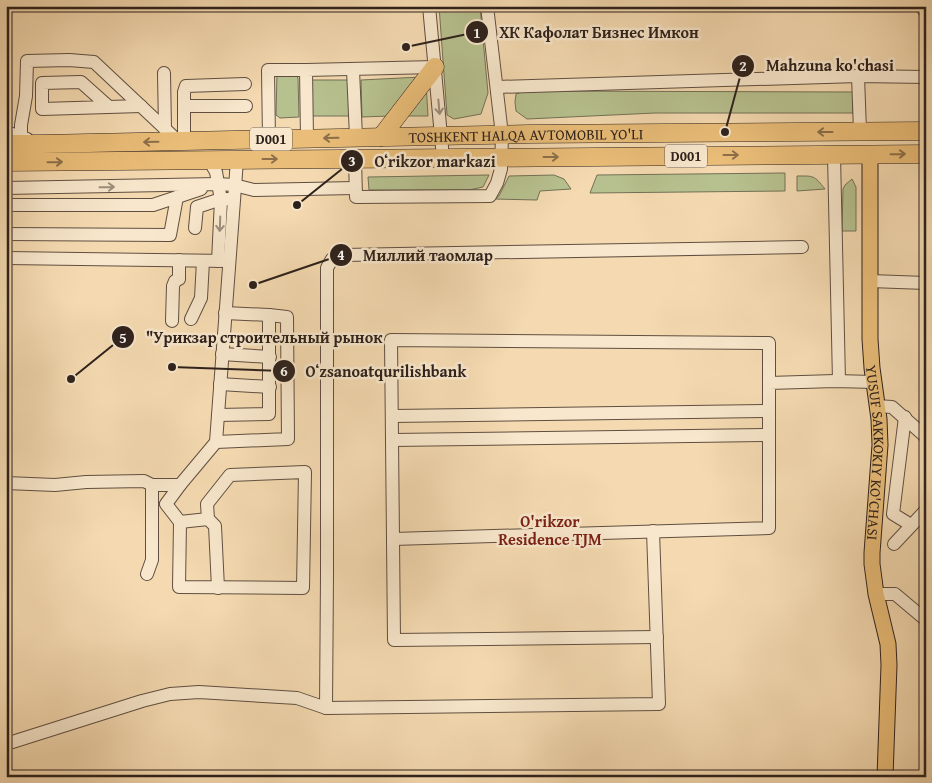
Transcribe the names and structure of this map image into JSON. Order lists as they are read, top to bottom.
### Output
{
  "streets": {
    "highway": ["TOSHKENT HALQA AVTOMOBIL YO'LI", "D001"],
    "main road": ["YUSUF SAKKOKIY KO'CHASI"]
  },
  "crossings": [
    ["TOSHKENT HALQA AVTOMOBIL YO'LI", "YUSUF SAKKOKIY KO'CHASI"]
  ],
  "districts": ["O'rikzor Residence TJM"],
  "places": [
    "ХК Кафолат Бизнес Имкон",
    "Mahzuna ko'chasi",
    "Oʻrikzor markazi",
    "Миллий таомлар",
    "Oʻzsanoatqurilishbank",
    "\"Урикзар строительный рынок"
  ]
}
